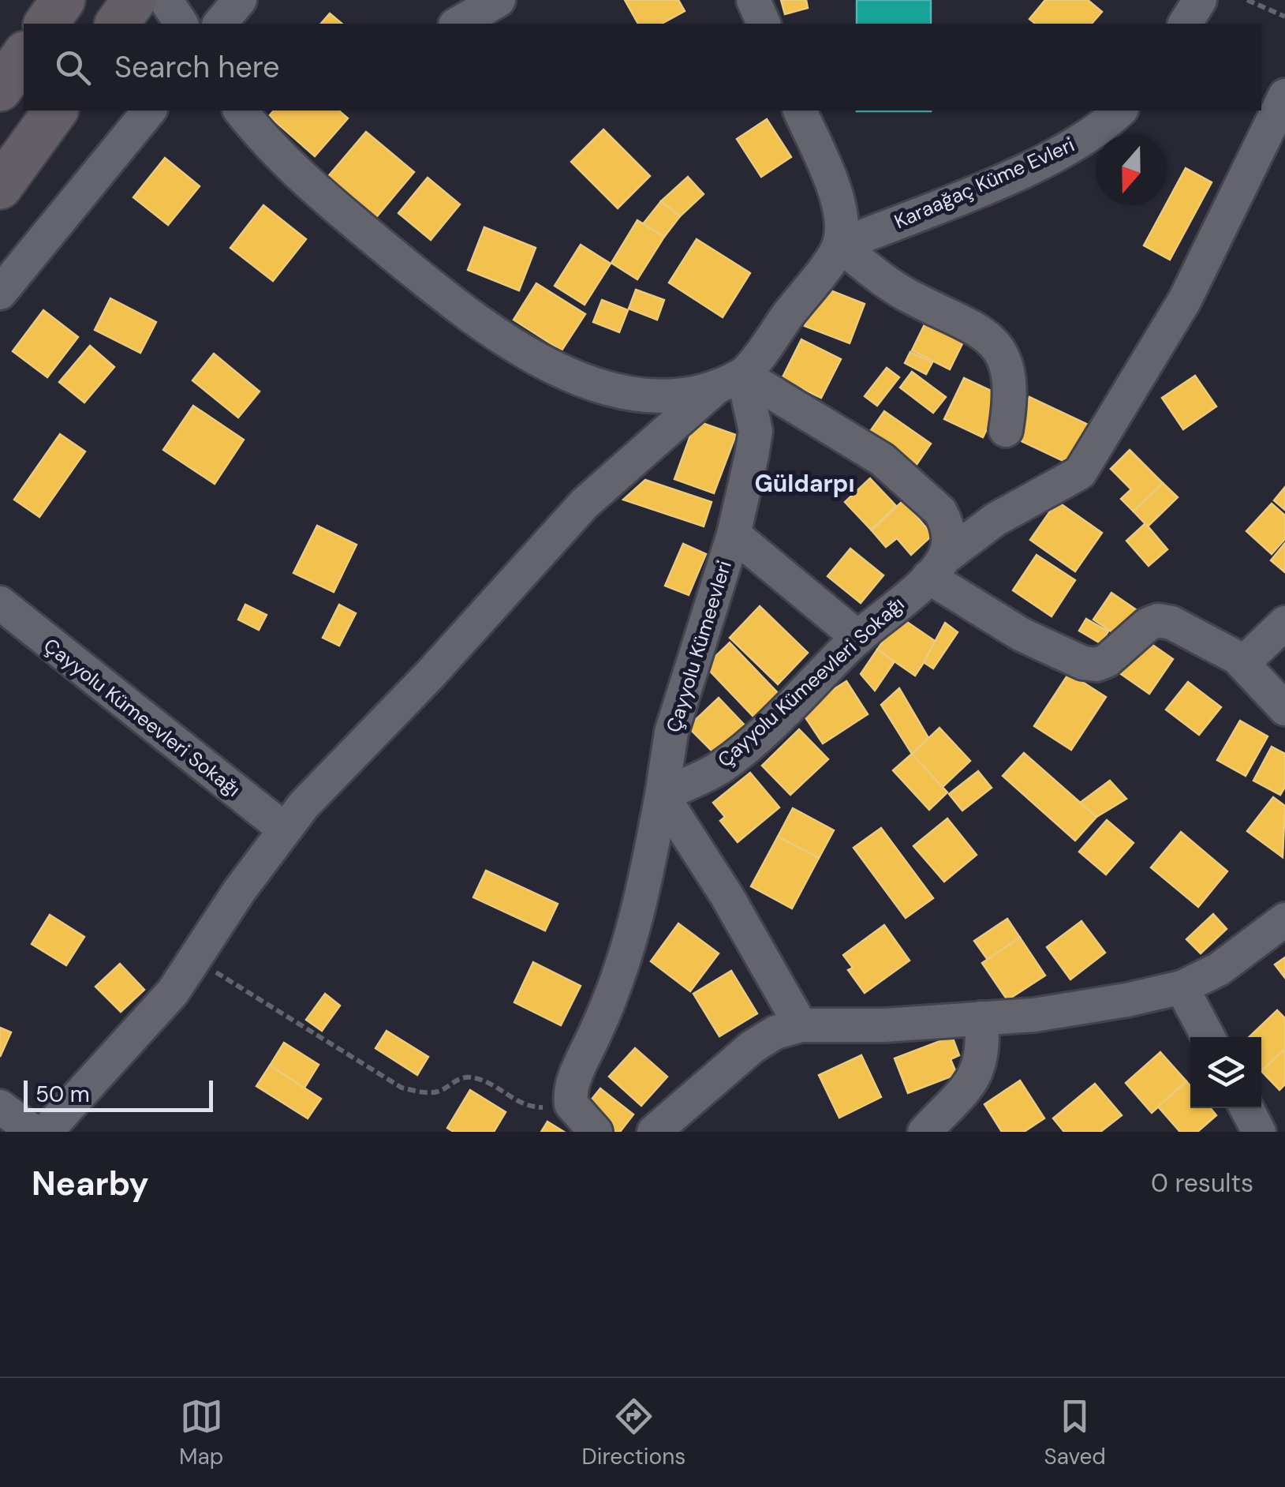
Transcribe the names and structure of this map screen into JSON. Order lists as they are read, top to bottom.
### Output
{
  "streets": {
    "street": ["Karaağaç Küme Evleri", "Çayyolu Kümeevleri", "Çayyolu Kümeevleri Sokağı"]
  },
  "crossings": [
    ["Çayyolu Kümeevleri", "Çayyolu Kümeevleri Sokağı"]
  ],
  "districts": ["Güldarpı"],
  "scale_bar": "50 m",
  "north": "bottom",
  "page": {
    "search": "Search here",
    "scale": "50 m",
    "heading": ["Nearby", "0 results"],
    "nav": ["Map", "Directions", "Saved"]
  }
}
